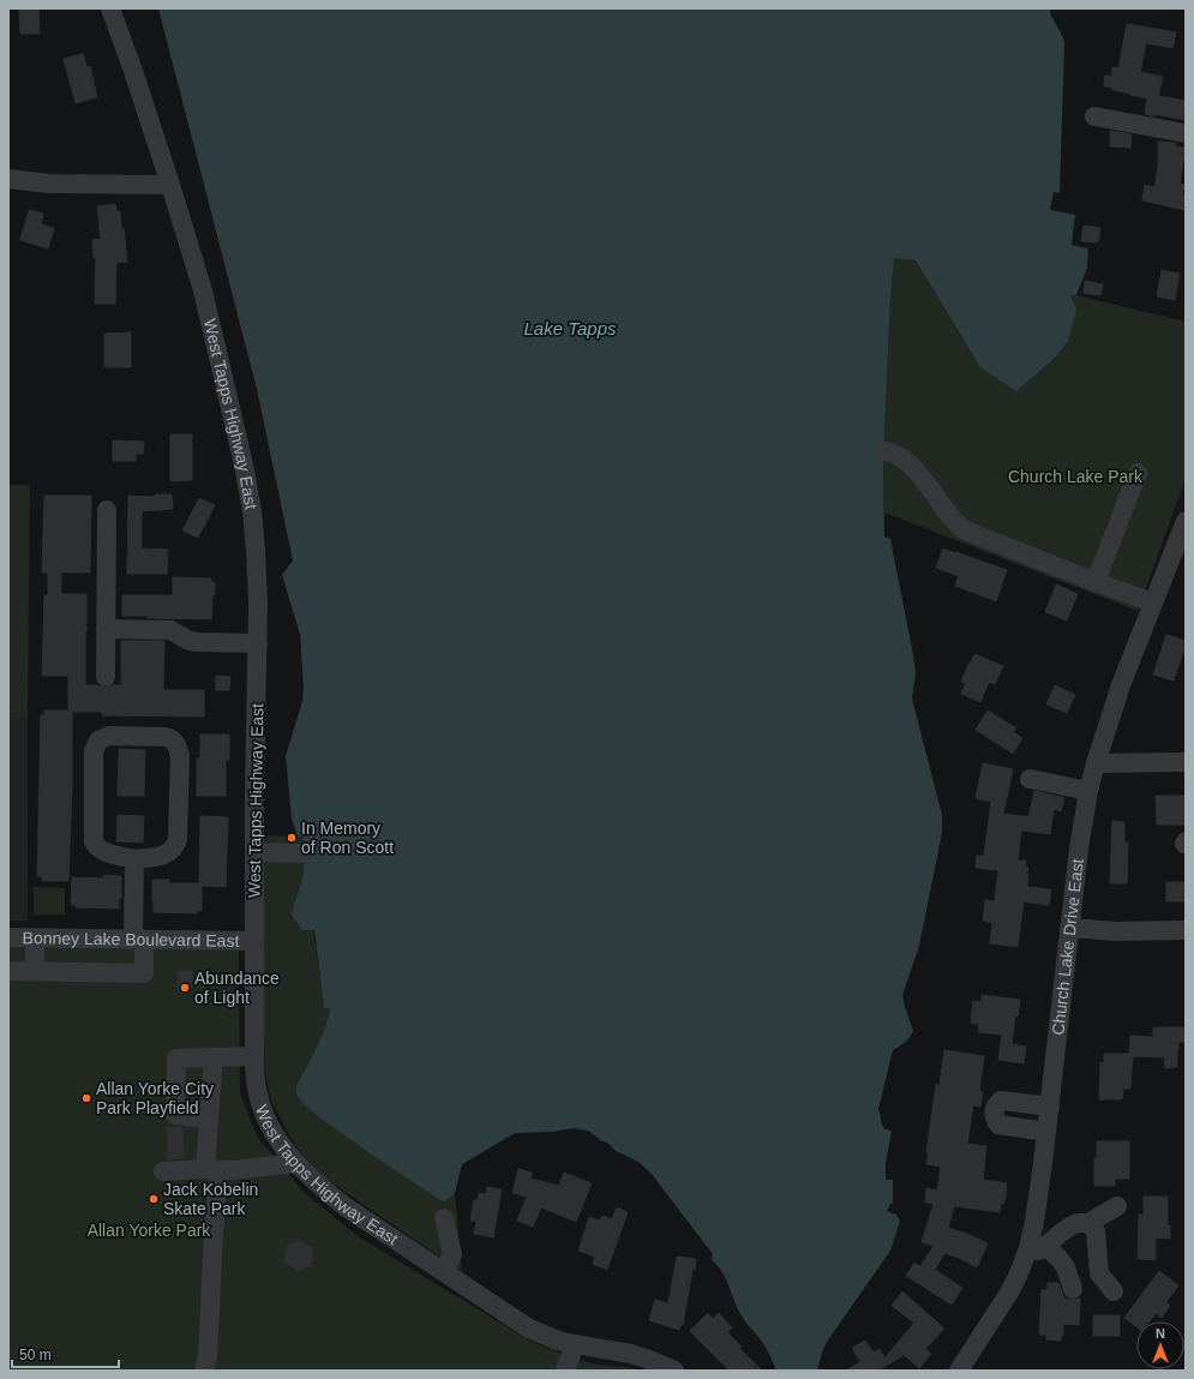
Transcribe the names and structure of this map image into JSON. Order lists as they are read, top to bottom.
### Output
{
  "streets": {
    "street": ["West Tapps Highway East", "Bonney Lake Boulevard East", "Church Lake Drive East"]
  },
  "crossings": [
    ["West Tapps Highway East", "Bonney Lake Boulevard East"]
  ],
  "water": ["Lake Tapps"],
  "parks": ["Church Lake Park", "Allan Yorke Park"],
  "places": [
    "In Memory of Ron Scott",
    "Abundance of Light",
    "Allan Yorke City Park Playfield",
    "Jack Kobelin Skate Park"
  ],
  "scale_bar": "50 m",
  "north": "top"
}
